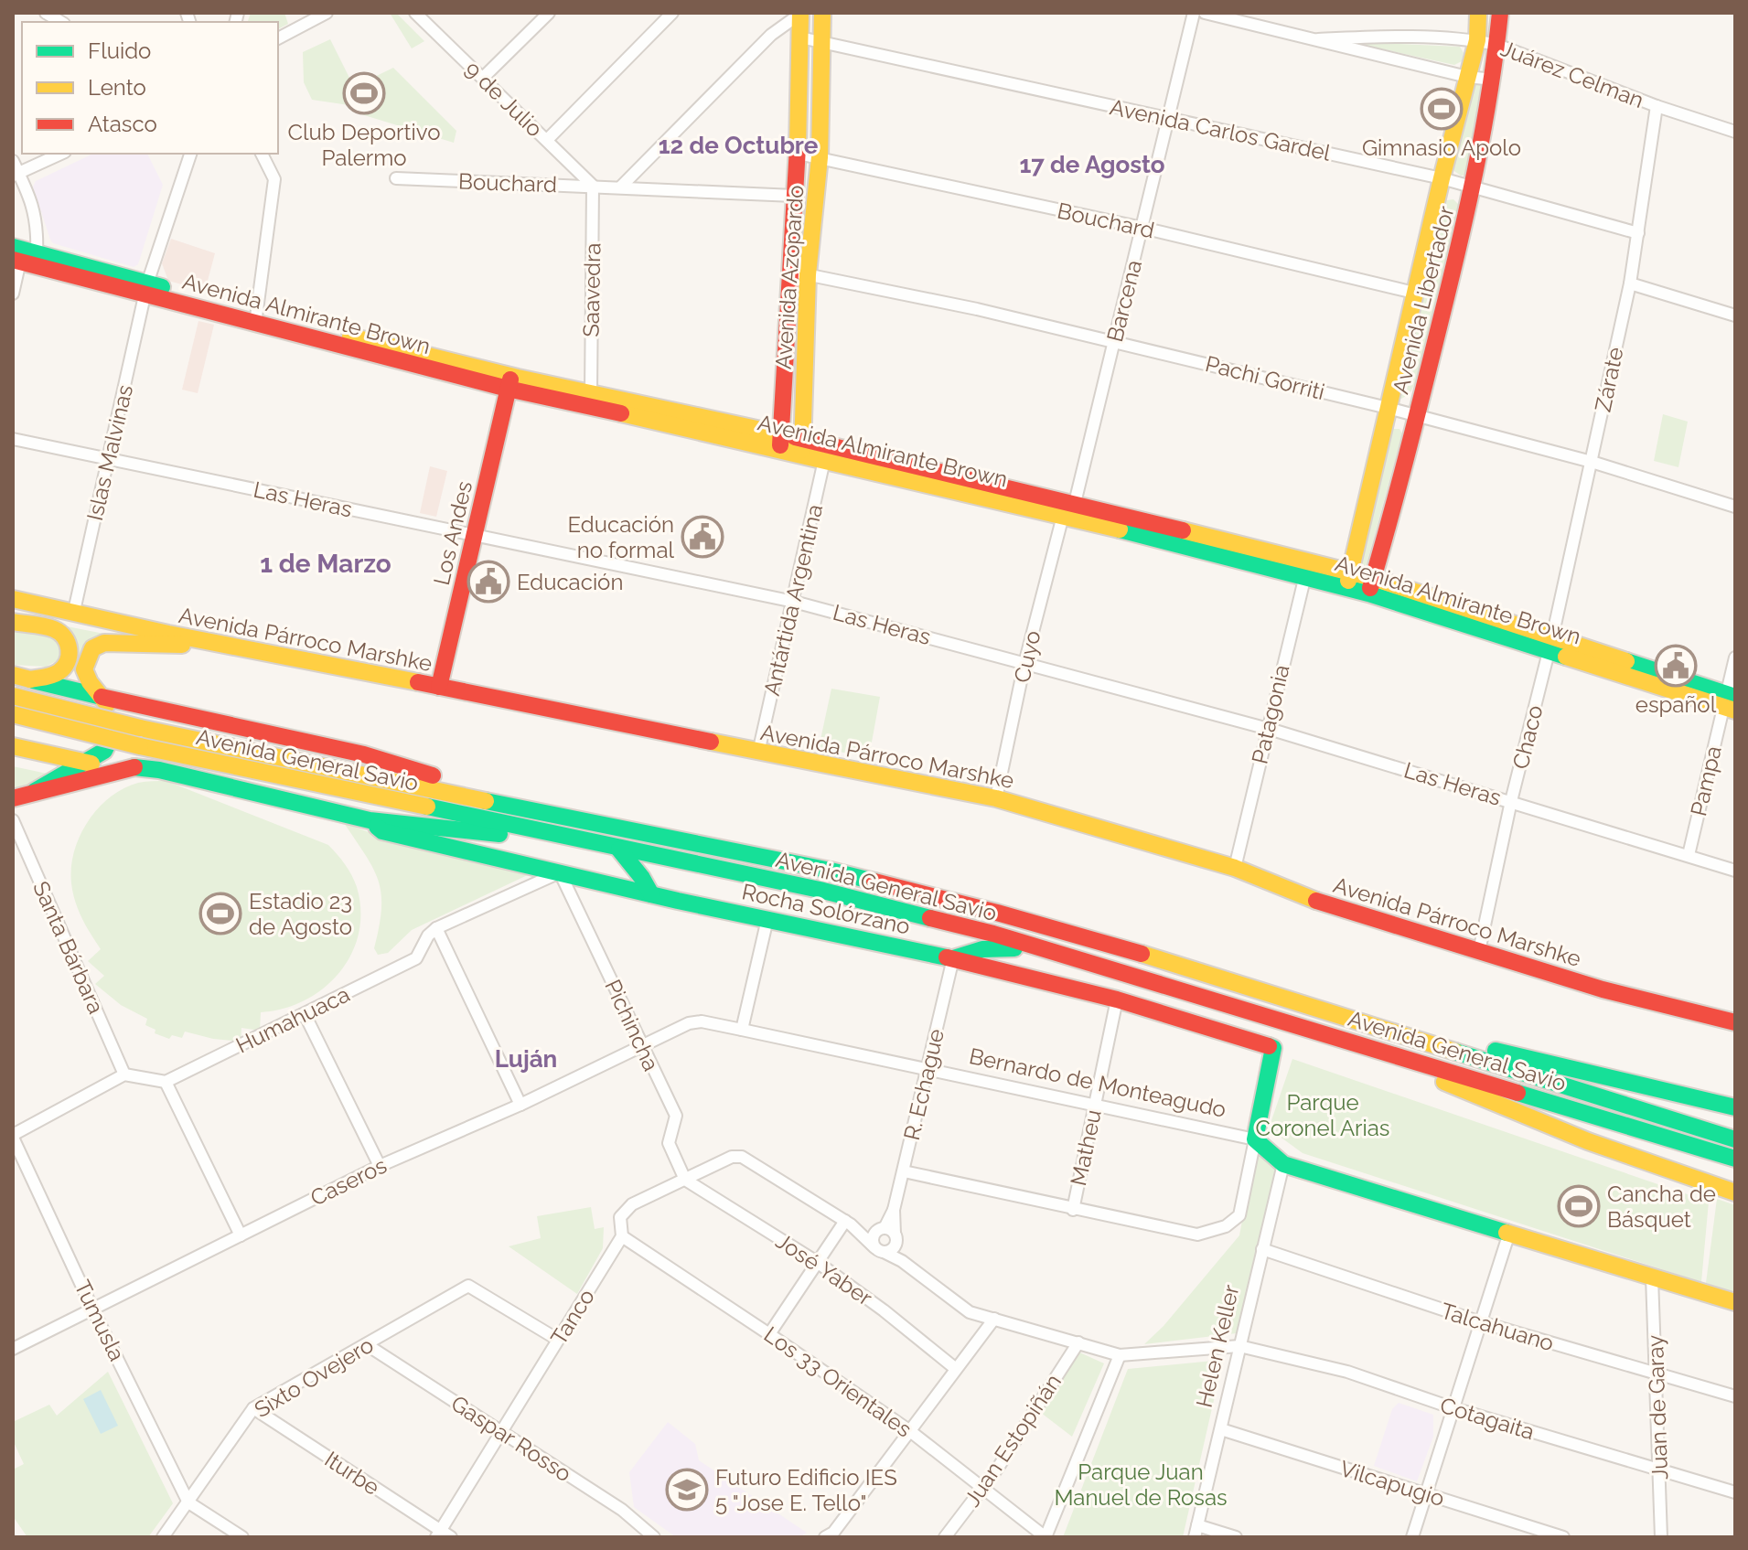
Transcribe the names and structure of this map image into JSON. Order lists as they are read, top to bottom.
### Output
{
  "streets": {
    "main road": [
      "Avenida Azopardo",
      "Avenida Libertador",
      "Avenida Almirante Brown",
      "Los Andes",
      "Avenida Párroco Marshke",
      "Avenida General Savio",
      "Rocha Solórzano",
      "Bernardo de Monteagudo"
    ],
    "street": [
      "Juárez Celman",
      "9 de Julio",
      "Avenida Carlos Gardel",
      "Bouchard",
      "Saavedra",
      "Barcena",
      "Pachi Gorriti",
      "Zárate",
      "Islas Malvinas",
      "Las Heras",
      "Antártida Argentina",
      "Cuyo",
      "Patagonia",
      "Chaco",
      "Pampa",
      "Santa Bárbara",
      "Humahuaca",
      "Pichincha",
      "R. Echague",
      "Matheu",
      "Caseros",
      "José Yaber",
      "Tanco",
      "Tumusla",
      "Talcahuano",
      "Helen Keller",
      "Sixto Ovejero",
      "Los 33 Orientales",
      "Juan de Garay",
      "Cotagaita",
      "Gaspar Rosso",
      "Juan Estopiñán",
      "Iturbe",
      "Vilcapugio"
    ]
  },
  "crossings": [
    ["Juárez Celman", "Avenida Libertador"],
    ["Juárez Celman", "Zárate"],
    ["9 de Julio", "Bouchard"],
    ["9 de Julio", "Saavedra"],
    ["Avenida Carlos Gardel", "Avenida Azopardo"],
    ["Avenida Carlos Gardel", "Avenida Libertador"],
    ["Avenida Carlos Gardel", "Barcena"],
    ["Avenida Carlos Gardel", "Zárate"],
    ["Bouchard", "Avenida Azopardo"],
    ["Bouchard", "Saavedra"],
    ["Bouchard", "Avenida Libertador"],
    ["Bouchard", "Barcena"],
    ["Avenida Azopardo", "Avenida Almirante Brown"],
    ["Avenida Azopardo", "Pachi Gorriti"],
    ["Saavedra", "Avenida Almirante Brown"],
    ["Avenida Libertador", "Avenida Almirante Brown"],
    ["Avenida Libertador", "Pachi Gorriti"],
    ["Barcena", "Avenida Almirante Brown"],
    ["Barcena", "Pachi Gorriti"],
    ["Barcena", "Cuyo"],
    ["Avenida Almirante Brown", "Zárate"],
    ["Avenida Almirante Brown", "Islas Malvinas"],
    ["Avenida Almirante Brown", "Los Andes"],
    ["Avenida Almirante Brown", "Antártida Argentina"],
    ["Avenida Almirante Brown", "Cuyo"],
    ["Avenida Almirante Brown", "Patagonia"],
    ["Avenida Almirante Brown", "Chaco"],
    ["Avenida Almirante Brown", "Pampa"],
    ["Pachi Gorriti", "Zárate"],
    ["Zárate", "Chaco"],
    ["Islas Malvinas", "Las Heras"],
    ["Islas Malvinas", "Avenida Párroco Marshke"],
    ["Las Heras", "Los Andes"],
    ["Las Heras", "Antártida Argentina"],
    ["Las Heras", "Cuyo"],
    ["Las Heras", "Patagonia"],
    ["Las Heras", "Chaco"],
    ["Las Heras", "Pampa"],
    ["Los Andes", "Avenida Párroco Marshke"],
    ["Antártida Argentina", "Avenida Párroco Marshke"],
    ["Avenida Párroco Marshke", "Cuyo"],
    ["Avenida Párroco Marshke", "Patagonia"],
    ["Avenida Párroco Marshke", "Chaco"],
    ["Rocha Solórzano", "Pichincha"],
    ["Rocha Solórzano", "Bernardo de Monteagudo"],
    ["Rocha Solórzano", "R. Echague"],
    ["Rocha Solórzano", "Matheu"],
    ["Pichincha", "Caseros"],
    ["Pichincha", "José Yaber"],
    ["Pichincha", "Tanco"],
    ["Bernardo de Monteagudo", "R. Echague"],
    ["Bernardo de Monteagudo", "Matheu"],
    ["Bernardo de Monteagudo", "Caseros"],
    ["Bernardo de Monteagudo", "Helen Keller"],
    ["Bernardo de Monteagudo", "Juan de Garay"],
    ["Caseros", "Tumusla"],
    ["José Yaber", "Tanco"],
    ["Tanco", "Sixto Ovejero"],
    ["Tanco", "Los 33 Orientales"],
    ["Tanco", "Gaspar Rosso"],
    ["Tanco", "Iturbe"],
    ["Tumusla", "Sixto Ovejero"],
    ["Talcahuano", "Helen Keller"],
    ["Talcahuano", "Juan de Garay"],
    ["Helen Keller", "Cotagaita"],
    ["Helen Keller", "Vilcapugio"],
    ["Sixto Ovejero", "Gaspar Rosso"],
    ["Sixto Ovejero", "Iturbe"],
    ["Los 33 Orientales", "Juan Estopiñán"],
    ["Juan de Garay", "Cotagaita"]
  ],
  "districts": [
    "12 de Octubre",
    "17 de Agosto",
    "1 de Marzo",
    "Luján"
  ],
  "parks": ["Parque Coronel Arias", "Parque Juan Manuel de Rosas"],
  "places": {
    "sports": [
      "Club Deportivo Palermo",
      "Gimnasio Apolo",
      "Estadio 23 de Agosto",
      "Cancha de Básquet"
    ],
    "public building": ["Educación no formal", "Educación", "español"],
    "school or university": ["Futuro Edificio IES 5 \"Jose E. Tello\""]
  },
  "legend": ["Fluido", "Lento", "Atasco"]
}
